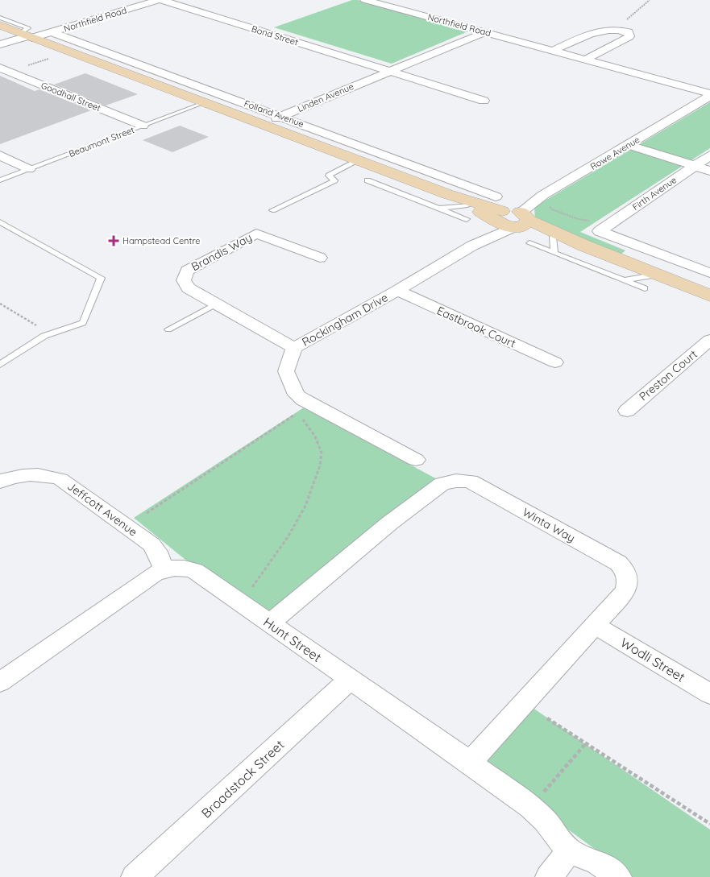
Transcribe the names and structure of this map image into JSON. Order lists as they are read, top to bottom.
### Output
{
  "streets": {
    "street": [
      "Northfield Road",
      "Bond Street",
      "Goodhall Street",
      "Linden Avenue",
      "Folland Avenue",
      "Rowe Avenue",
      "Firth Avenue",
      "Brandis Way",
      "Rockingham Drive",
      "Eastbrook Court",
      "Preston Court",
      "Jeffcott Avenue",
      "Winta Way",
      "Hunt Street",
      "Wodli Street",
      "Broadstock Street"
    ],
    "lane": ["Beaumont Street"]
  },
  "crossings": [
    ["Northfield Road", "Bond Street"],
    ["Northfield Road", "Linden Avenue"],
    ["Northfield Road", "Folland Avenue"],
    ["Northfield Road", "Rowe Avenue"],
    ["Bond Street", "Linden Avenue"],
    ["Goodhall Street", "Beaumont Street"],
    ["Linden Avenue", "Folland Avenue"],
    ["Folland Avenue", "Beaumont Street"],
    ["Folland Avenue", "Rockingham Drive"],
    ["Rowe Avenue", "Rockingham Drive"],
    ["Brandis Way", "Rockingham Drive"],
    ["Rockingham Drive", "Eastbrook Court"],
    ["Jeffcott Avenue", "Hunt Street"],
    ["Winta Way", "Hunt Street"],
    ["Winta Way", "Wodli Street"],
    ["Hunt Street", "Broadstock Street"]
  ],
  "places": {
    "health": ["Hampstead Centre"]
  }
}
